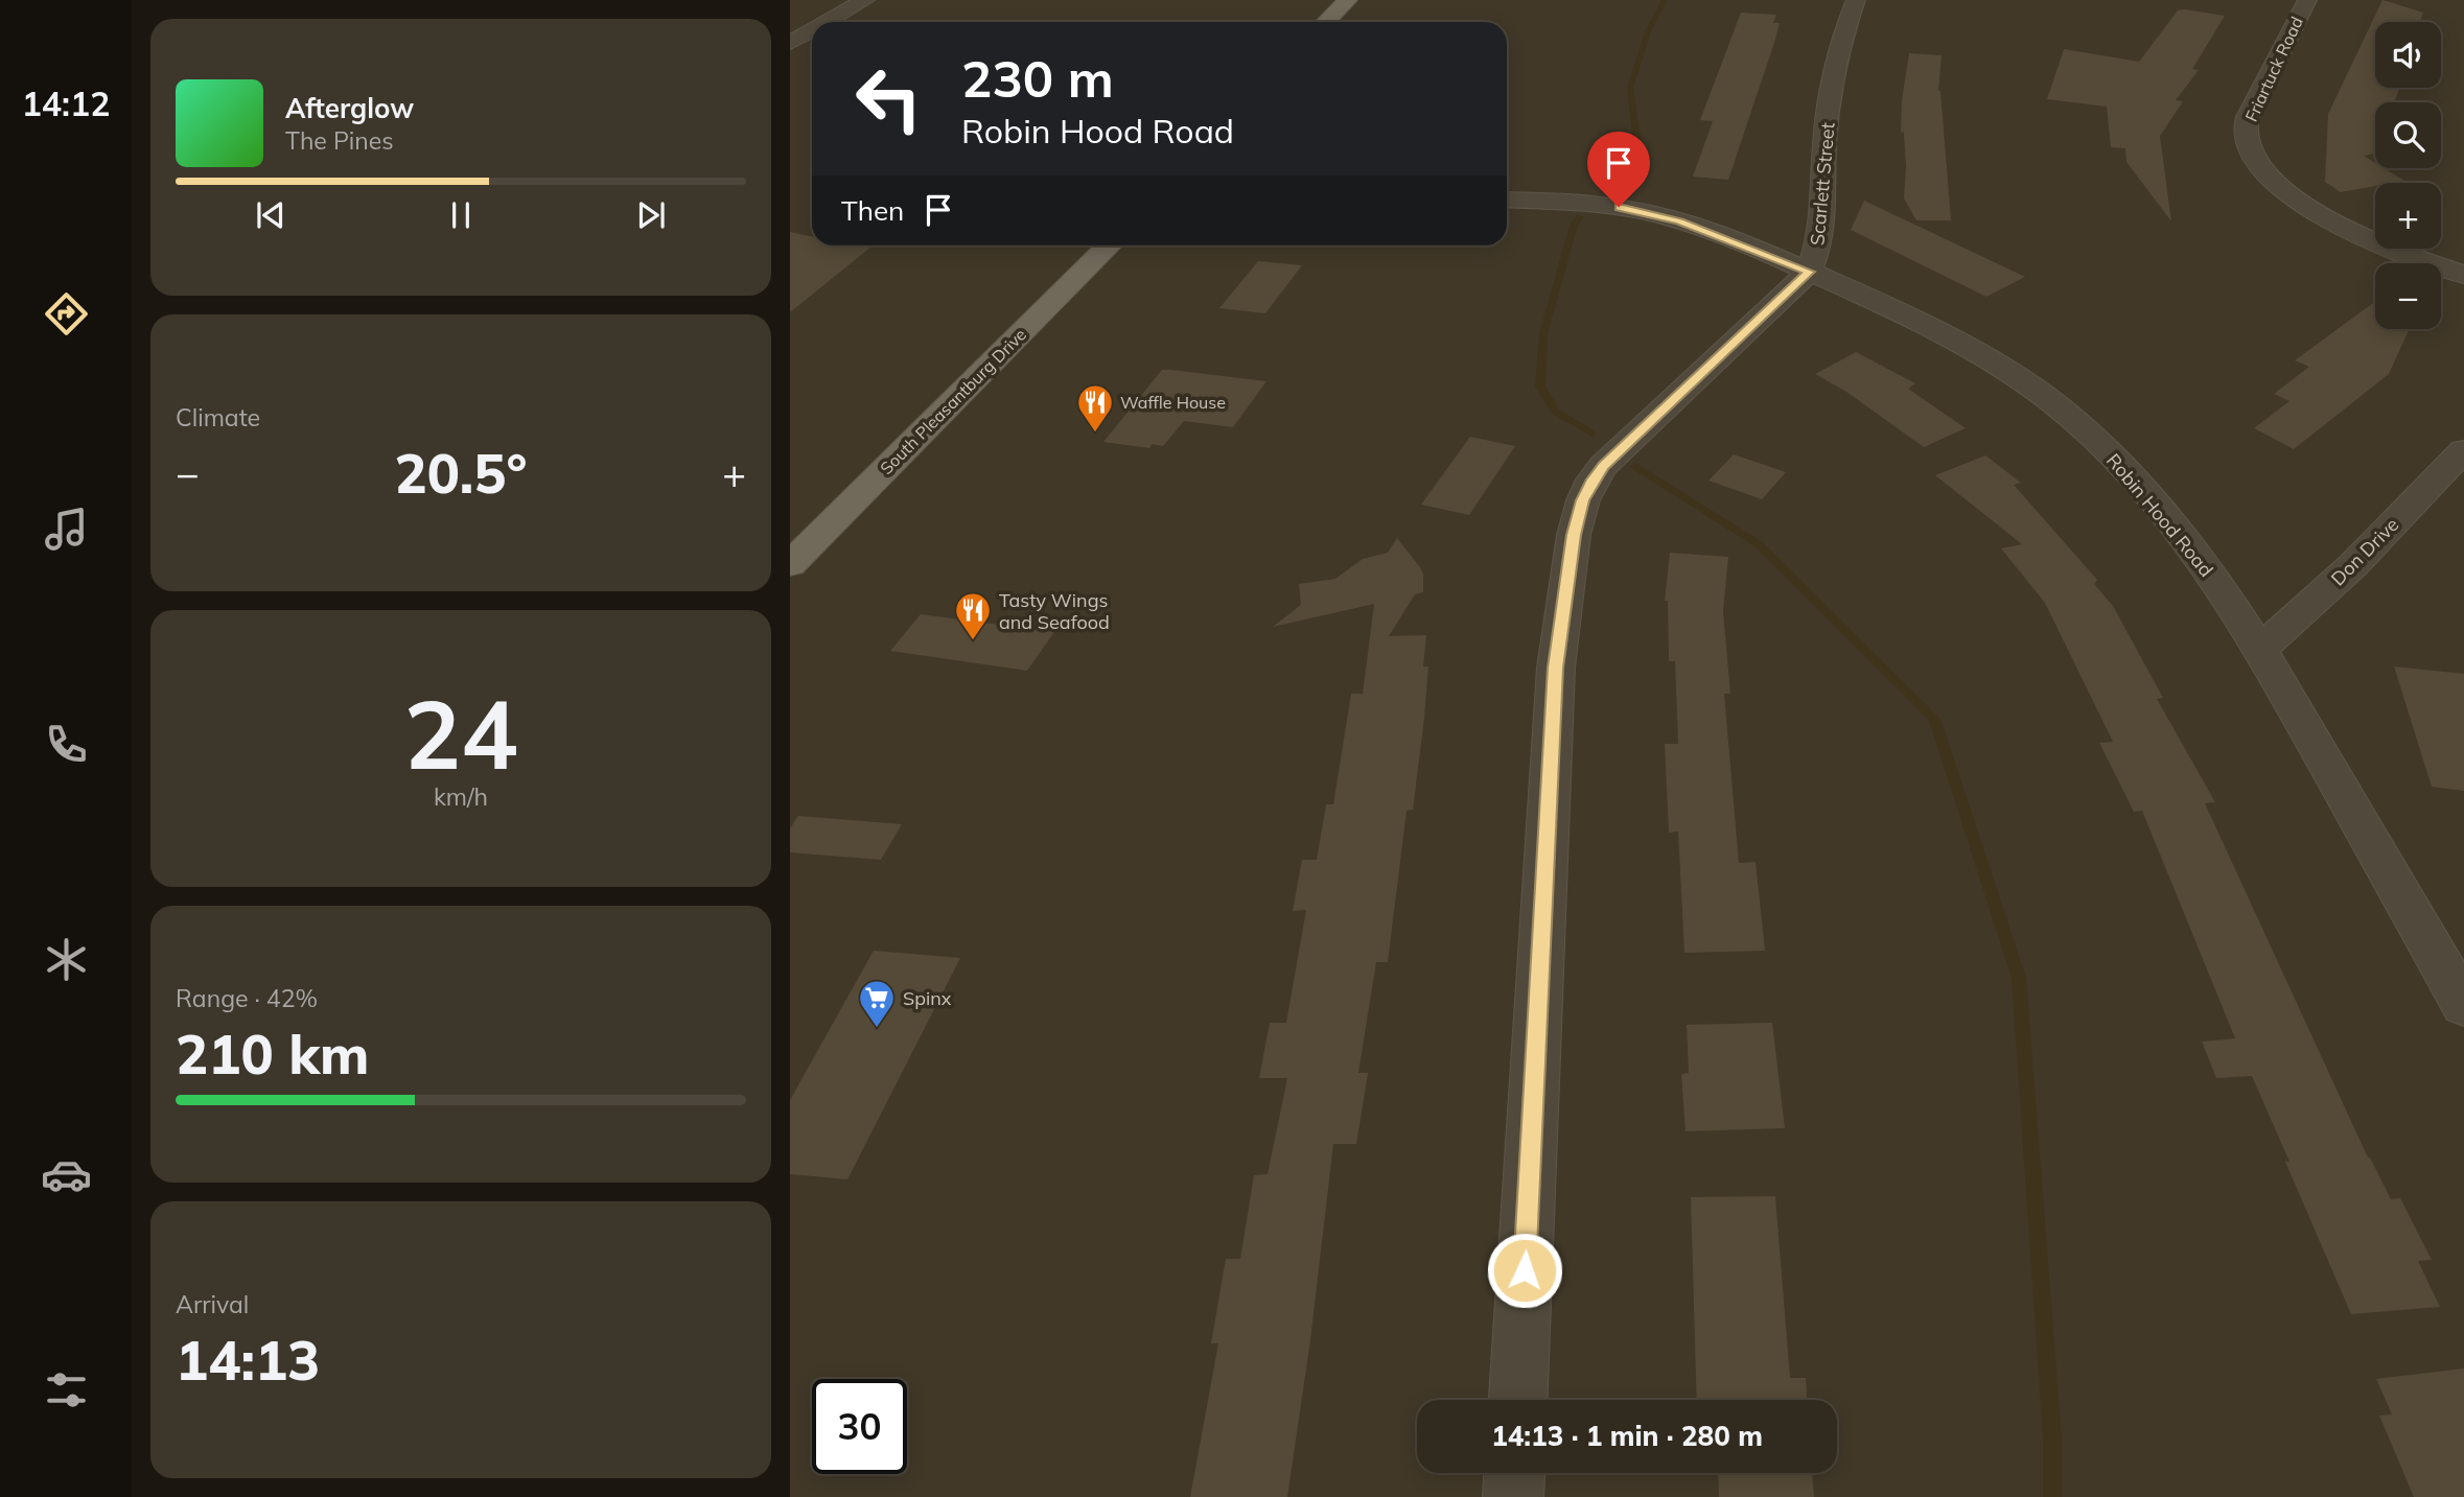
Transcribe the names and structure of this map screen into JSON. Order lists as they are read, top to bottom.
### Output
{
  "streets": {
    "main road": ["South Pleasantburg Drive"],
    "street": [
      "Friartuck Road",
      "Scarlett Street",
      "Robin Hood Road",
      "Don Drive"
    ]
  },
  "crossings": [
    ["Scarlett Street", "Robin Hood Road"],
    ["Robin Hood Road", "Don Drive"]
  ],
  "places": {
    "restaurant": ["Waffle House", "Tasty Wings and Seafood"],
    "supermarket": ["Spinx"]
  },
  "page": {
    "tabs": "14:12",
    "map_buttons": ["+", "−"],
    "turn": ["230 m", "Robin Hood Road"],
    "song": ["Afterglow", "The Pines"],
    "then": "Then",
    "tile": [
      "Climate",
      ["24", "km/h"],
      ["Range · 42%", "210 km"],
      ["Arrival", "14:13"]
    ],
    "heat": ["−", "20.5°", "+"],
    "limit": "30",
    "trip": "14:13 · 1 min · 280 m"
  }
}
